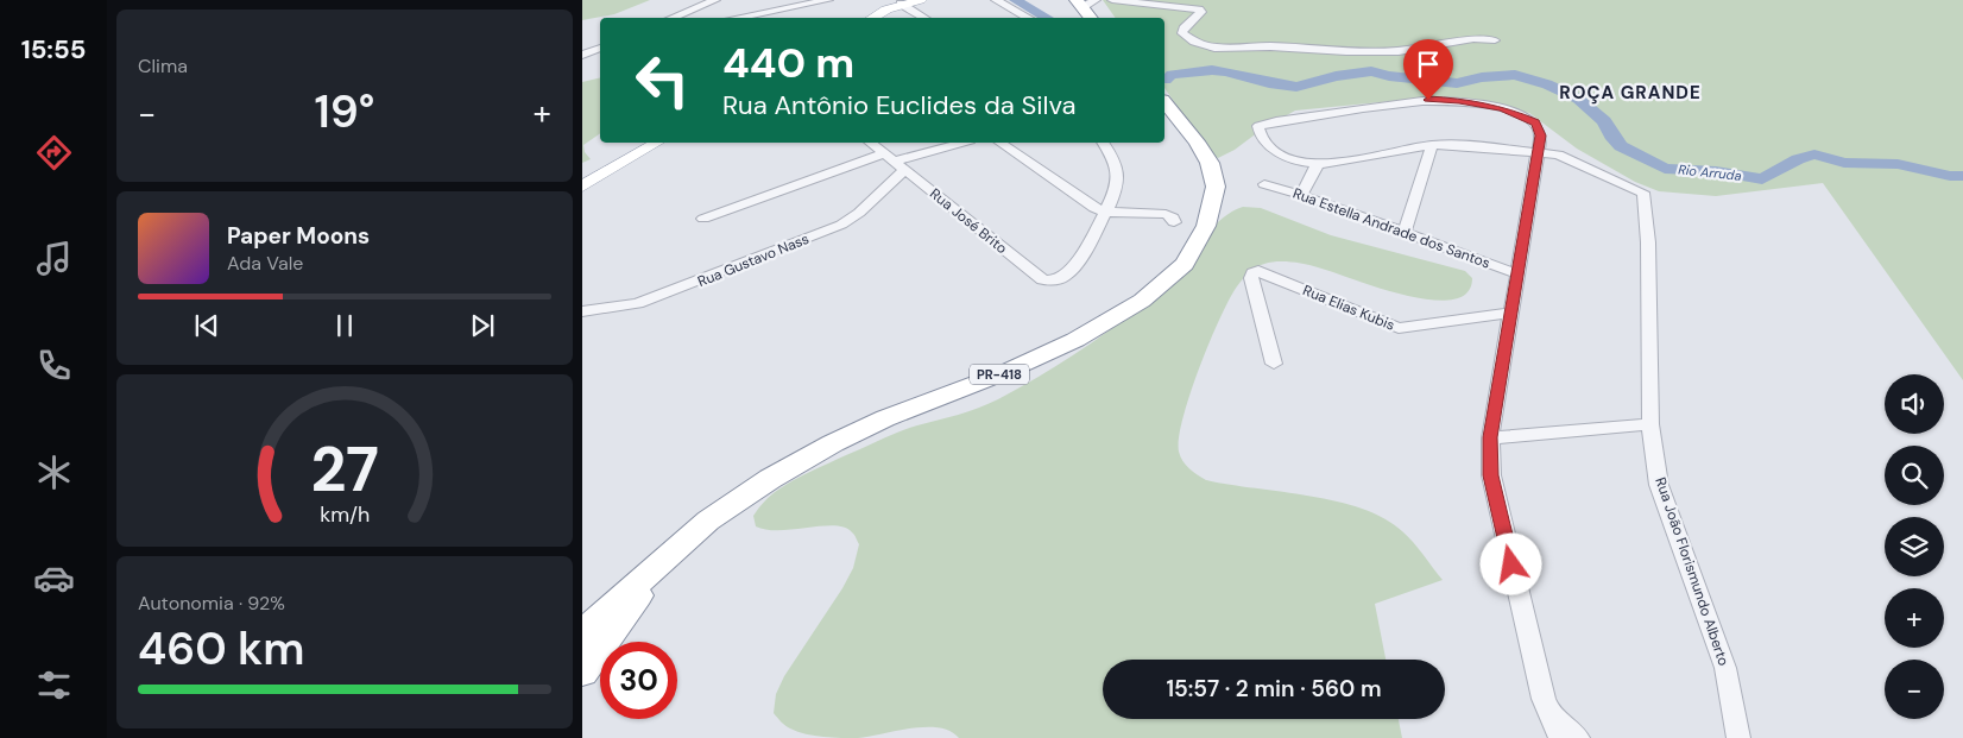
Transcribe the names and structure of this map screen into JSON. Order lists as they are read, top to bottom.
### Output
{
  "streets": {
    "highway": ["PR-418"],
    "street": [
      "Rua José Brito",
      "Rua Estella Andrade dos Santos",
      "Rua Gustavo Nass",
      "Rua Elias Kubis",
      "Rua João Florismundo Alberto"
    ]
  },
  "crossings": [
    ["Rua José Brito", "Rua Gustavo Nass"]
  ],
  "districts": ["ROÇA GRANDE"],
  "water": ["Rio Arruda"],
  "page": {
    "tabs": "15:55",
    "tile": [
      "Clima",
      ["Autonomia · 92%", "460 km"]
    ],
    "turn": ["440 m", "Rua Antônio Euclides da Silva"],
    "heat": ["−", "19°", "+"],
    "song": ["Paper Moons", "Ada Vale"],
    "map_buttons": ["+", "−"],
    "limit": "30",
    "trip": "15:57 · 2 min · 560 m",
    "gauge": ["27", "km/h"]
  }
}
